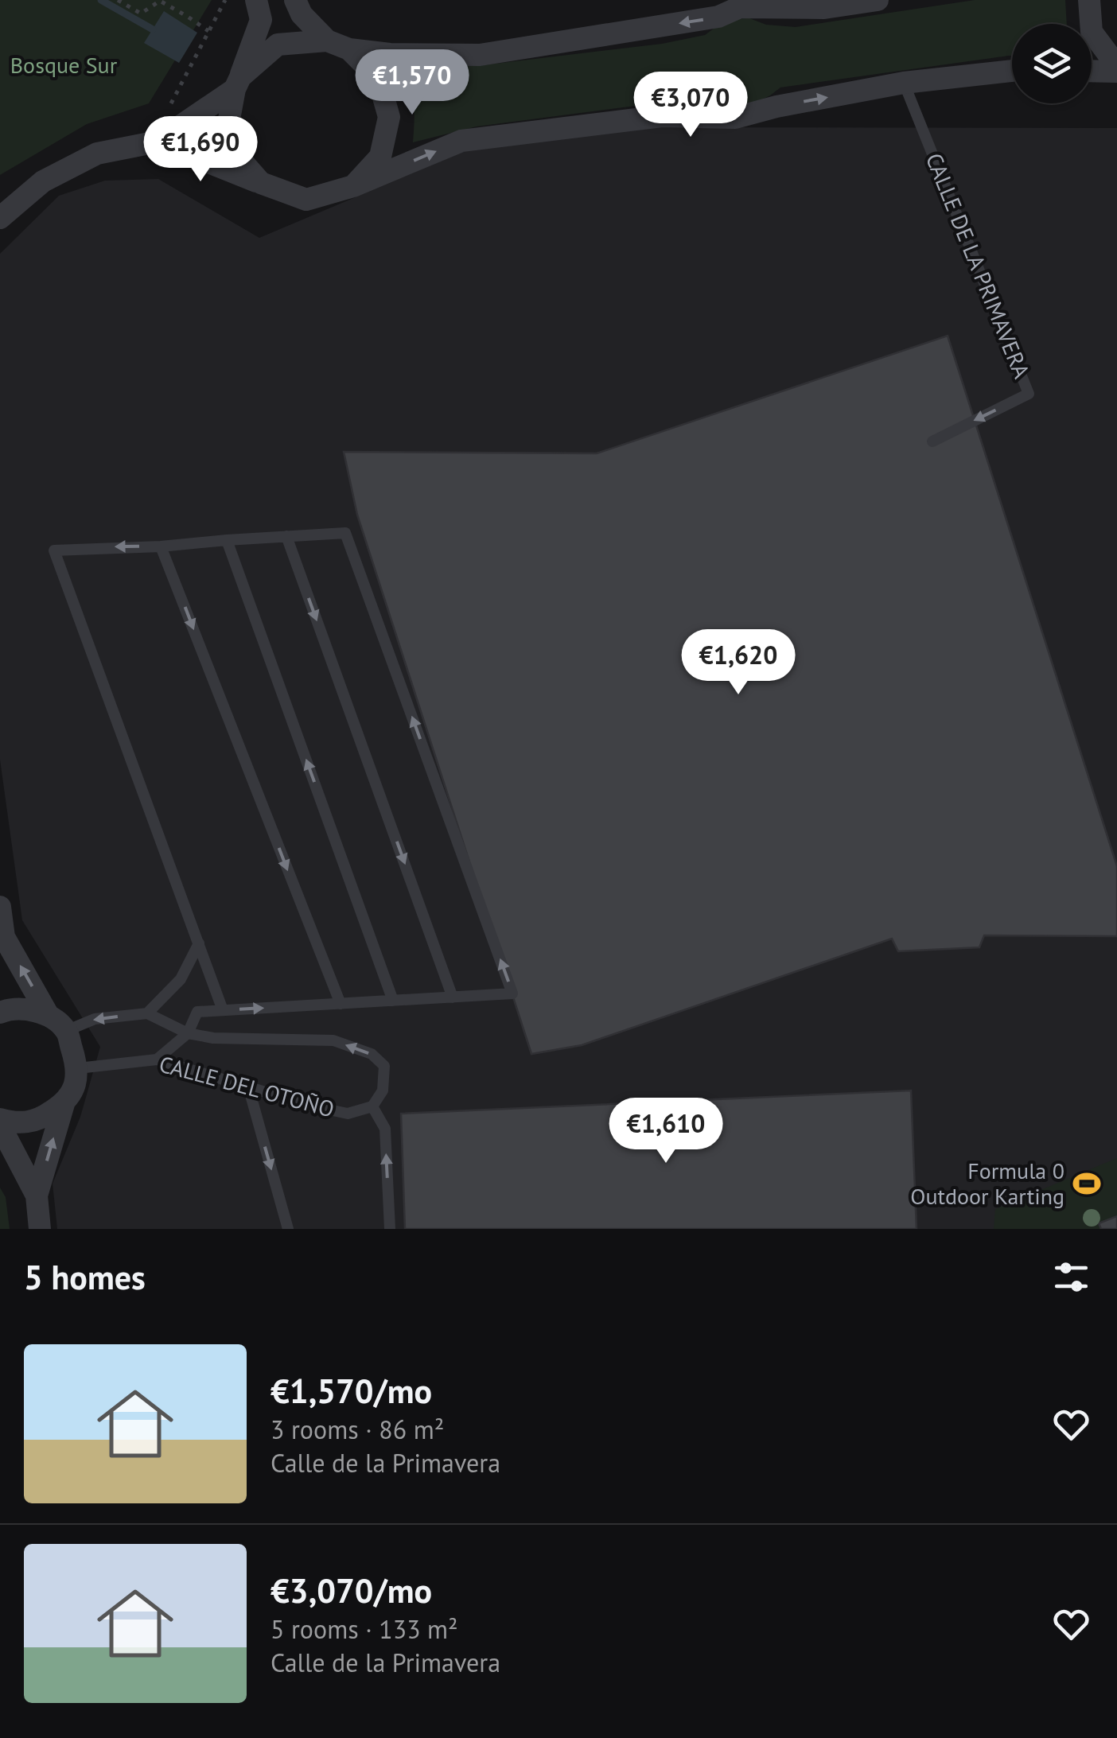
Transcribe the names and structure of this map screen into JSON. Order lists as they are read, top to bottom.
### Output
{
  "streets": {
    "lane": ["CALLE DE LA PRIMAVERA", "CALLE DEL OTOÑO"]
  },
  "one_way": ["CALLE DE LA PRIMAVERA"],
  "parks": ["Bosque Sur"],
  "places": {
    "sports": ["Formula 0 Outdoor Karting"]
  },
  "page": {
    "price": [
      "€1,570",
      "€3,070",
      "€1,690",
      "€1,620",
      "€1,610"
    ],
    "heading": "5 homes",
    "list": [
      {
        "name": "€1,570/mo",
        "note": "3 rooms · 86 m² · Calle de la Primavera"
      },
      {
        "name": "€3,070/mo",
        "note": "5 rooms · 133 m² · Calle de la Primavera"
      }
    ]
  }
}
